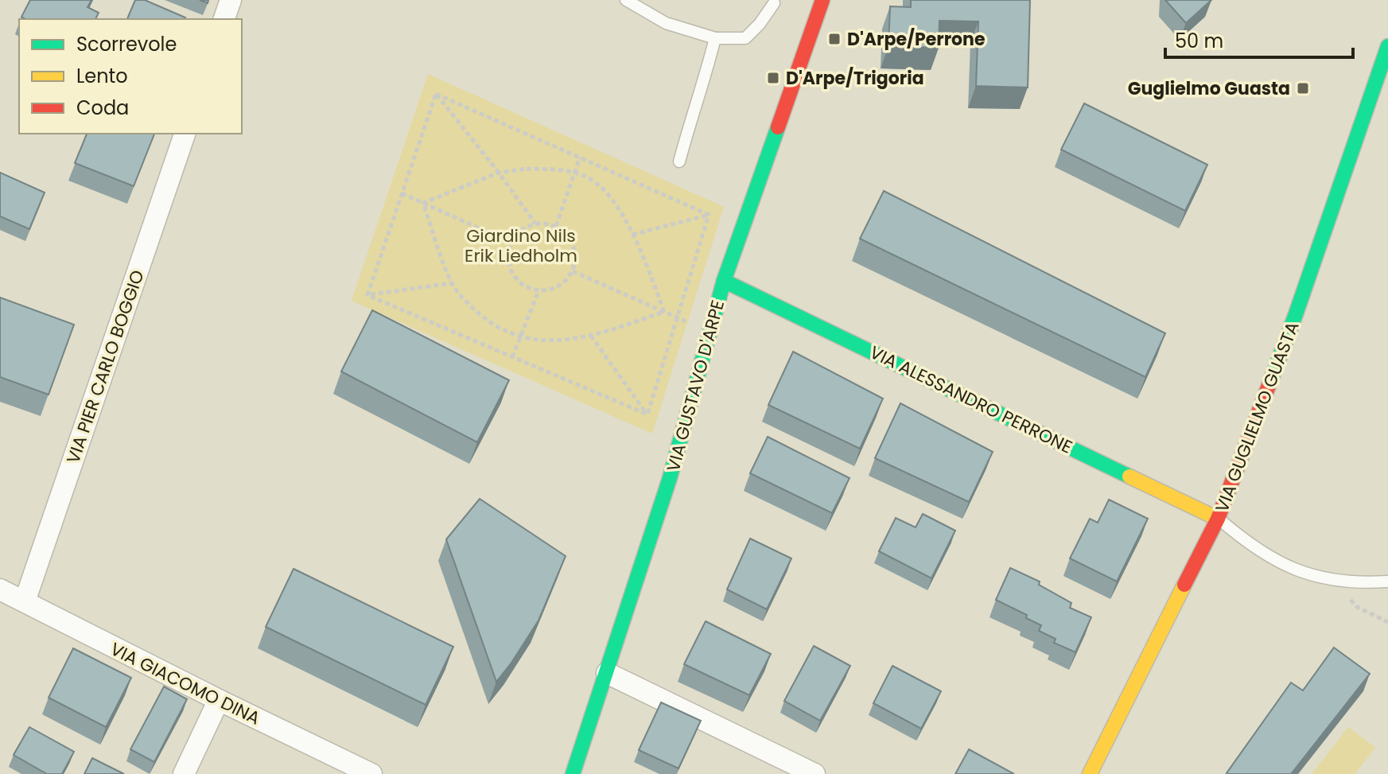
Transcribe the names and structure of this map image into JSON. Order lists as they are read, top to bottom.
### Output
{
  "streets": {
    "street": [
      "VIA PIER CARLO BOGGIO",
      "VIA GUSTAVO D'ARPE",
      "VIA ALESSANDRO PERRONE",
      "VIA GUGLIELMO GUASTA",
      "VIA GIACOMO DINA"
    ]
  },
  "crossings": [
    ["VIA PIER CARLO BOGGIO", "VIA GIACOMO DINA"],
    ["VIA GUSTAVO D'ARPE", "VIA ALESSANDRO PERRONE"],
    ["VIA ALESSANDRO PERRONE", "VIA GUGLIELMO GUASTA"]
  ],
  "parks": ["Giardino Nils Erik Liedholm"],
  "places": {
    "transit": ["D'Arpe/Perrone", "D'Arpe/Trigoria", "Guglielmo Guasta"]
  },
  "legend": ["Scorrevole", "Lento", "Coda"],
  "scale_bar": "50 m"
}
